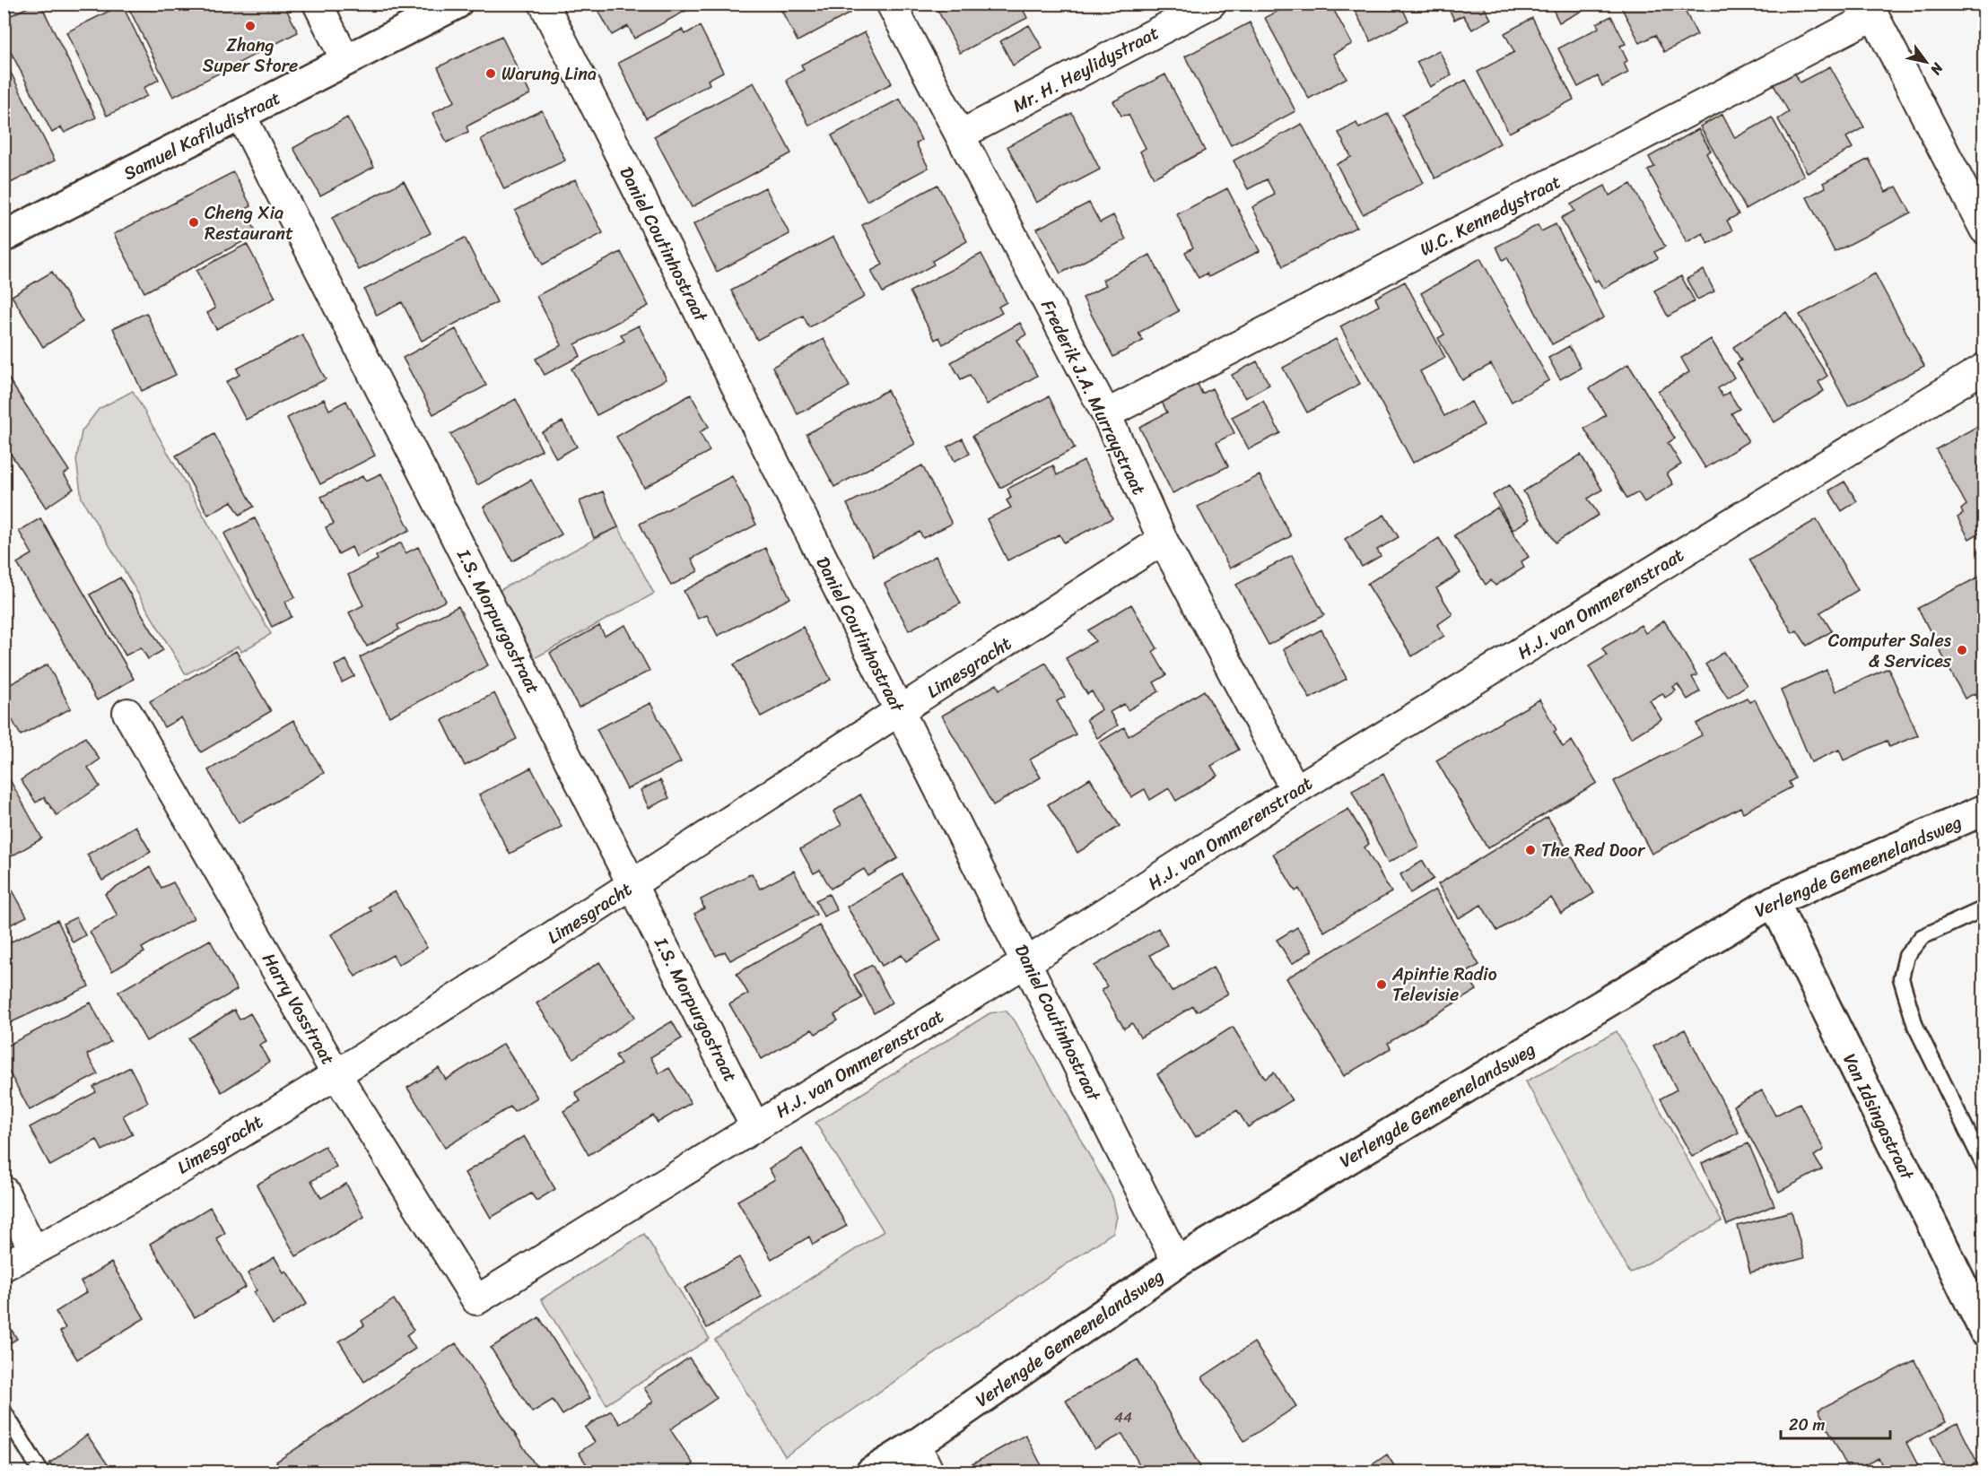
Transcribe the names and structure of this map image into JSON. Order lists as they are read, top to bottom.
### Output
{
  "streets": {
    "main road": ["Samuel Kafiludistraat", "Verlengde Gemeenelandsweg", "Van Idsingastraat"],
    "street": [
      "Mr. H. Heylidystraat",
      "W.C. Kennedystraat",
      "Daniel Coutinhostraat",
      "Frederik J.A. Murraystraat",
      "H.J. van Ommerenstraat",
      "I.S. Morpurgostraat",
      "Limesgracht",
      "Harry Vosstraat"
    ]
  },
  "crossings": [
    ["Mr. H. Heylidystraat", "Frederik J.A. Murraystraat"],
    ["Samuel Kafiludistraat", "I.S. Morpurgostraat"],
    ["W.C. Kennedystraat", "Frederik J.A. Murraystraat"],
    ["Daniel Coutinhostraat", "H.J. van Ommerenstraat"],
    ["Daniel Coutinhostraat", "Limesgracht"],
    ["Daniel Coutinhostraat", "Verlengde Gemeenelandsweg"],
    ["Frederik J.A. Murraystraat", "H.J. van Ommerenstraat"],
    ["Frederik J.A. Murraystraat", "Limesgracht"],
    ["H.J. van Ommerenstraat", "I.S. Morpurgostraat"],
    ["H.J. van Ommerenstraat", "Harry Vosstraat"],
    ["I.S. Morpurgostraat", "Limesgracht"],
    ["Limesgracht", "Harry Vosstraat"],
    ["Verlengde Gemeenelandsweg", "Van Idsingastraat"]
  ],
  "places": [
    "Zhang Super Store",
    "Warung Lina",
    "Cheng Xia Restaurant",
    "Computer Sales & Services",
    "The Red Door",
    "Apintie Radio Televisie"
  ],
  "house_numbers": ["44"],
  "scale_bar": "20 m",
  "north": "bottom right"
}
